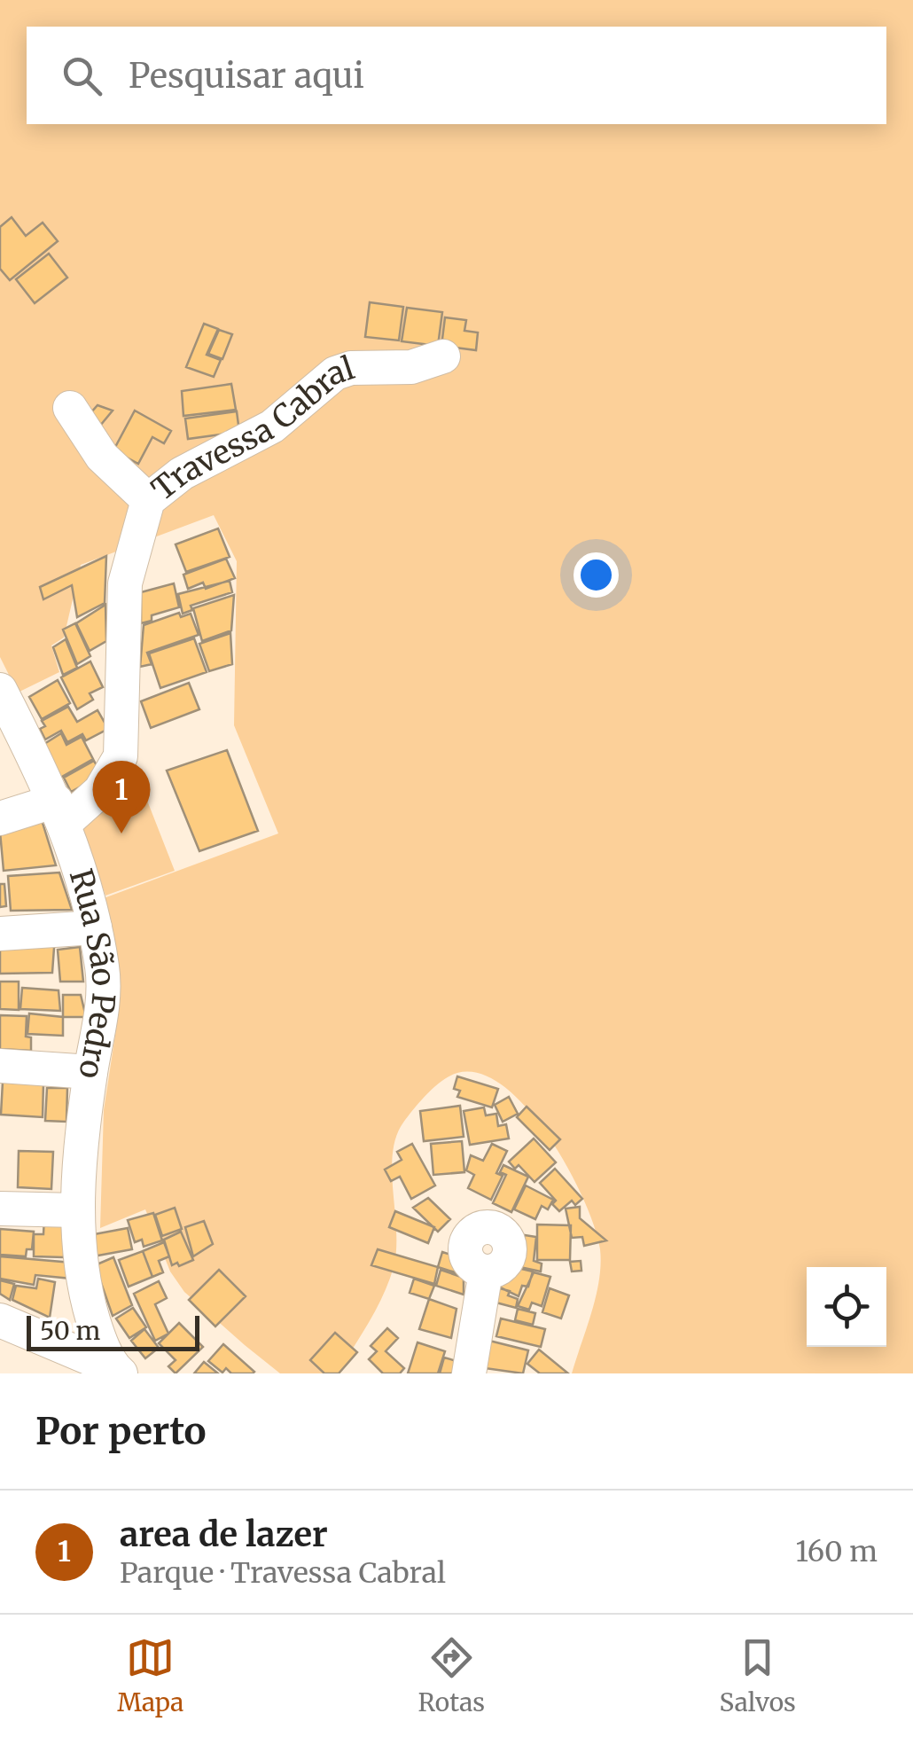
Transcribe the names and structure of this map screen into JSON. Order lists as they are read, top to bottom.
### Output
{
  "streets": {
    "street": ["Travessa Cabral", "Rua São Pedro"]
  },
  "crossings": [
    ["Travessa Cabral", "Rua São Pedro"]
  ],
  "scale_bar": "50 m",
  "page": {
    "search": "Pesquisar aqui",
    "pins": "1",
    "scale": "50 m",
    "heading": "Por perto",
    "list": [
      {
        "mark": "1",
        "name": "area de lazer",
        "note": "Parque · Travessa Cabral",
        "value": "160 m"
      }
    ],
    "nav": ["Mapa", "Rotas", "Salvos"]
  }
}
